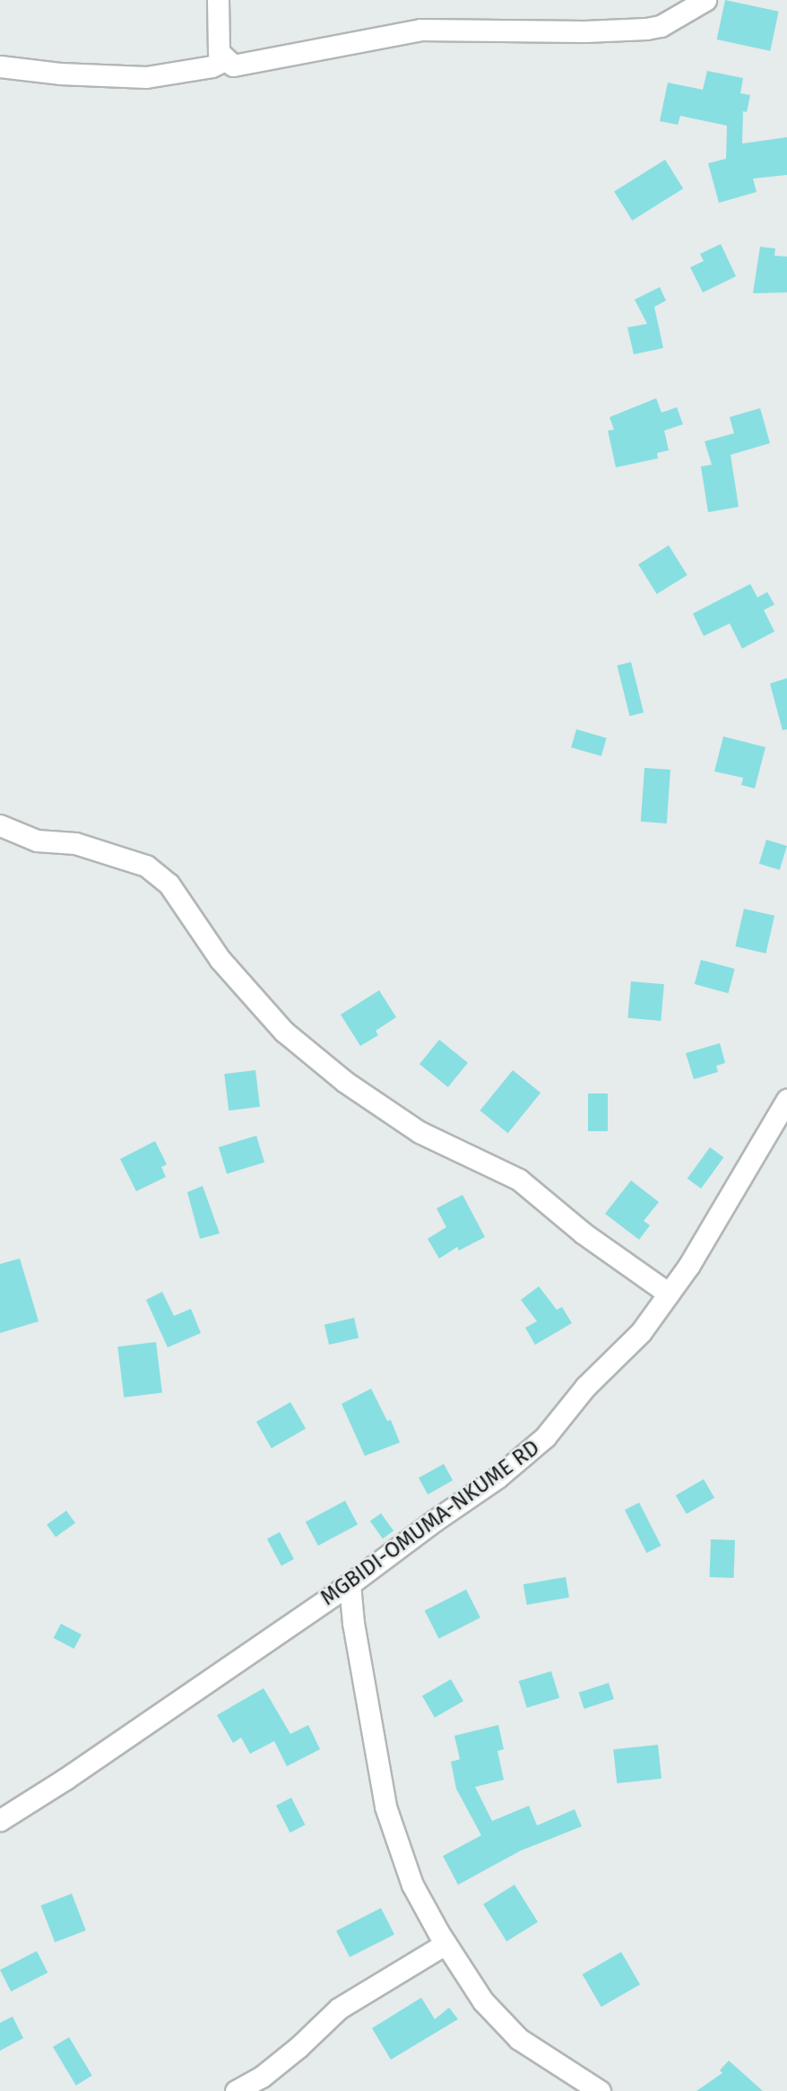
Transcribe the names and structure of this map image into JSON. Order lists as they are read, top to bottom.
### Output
{
  "streets": {
    "street": ["MGBIDI-OMUMA-NKUME RD"]
  }
}
